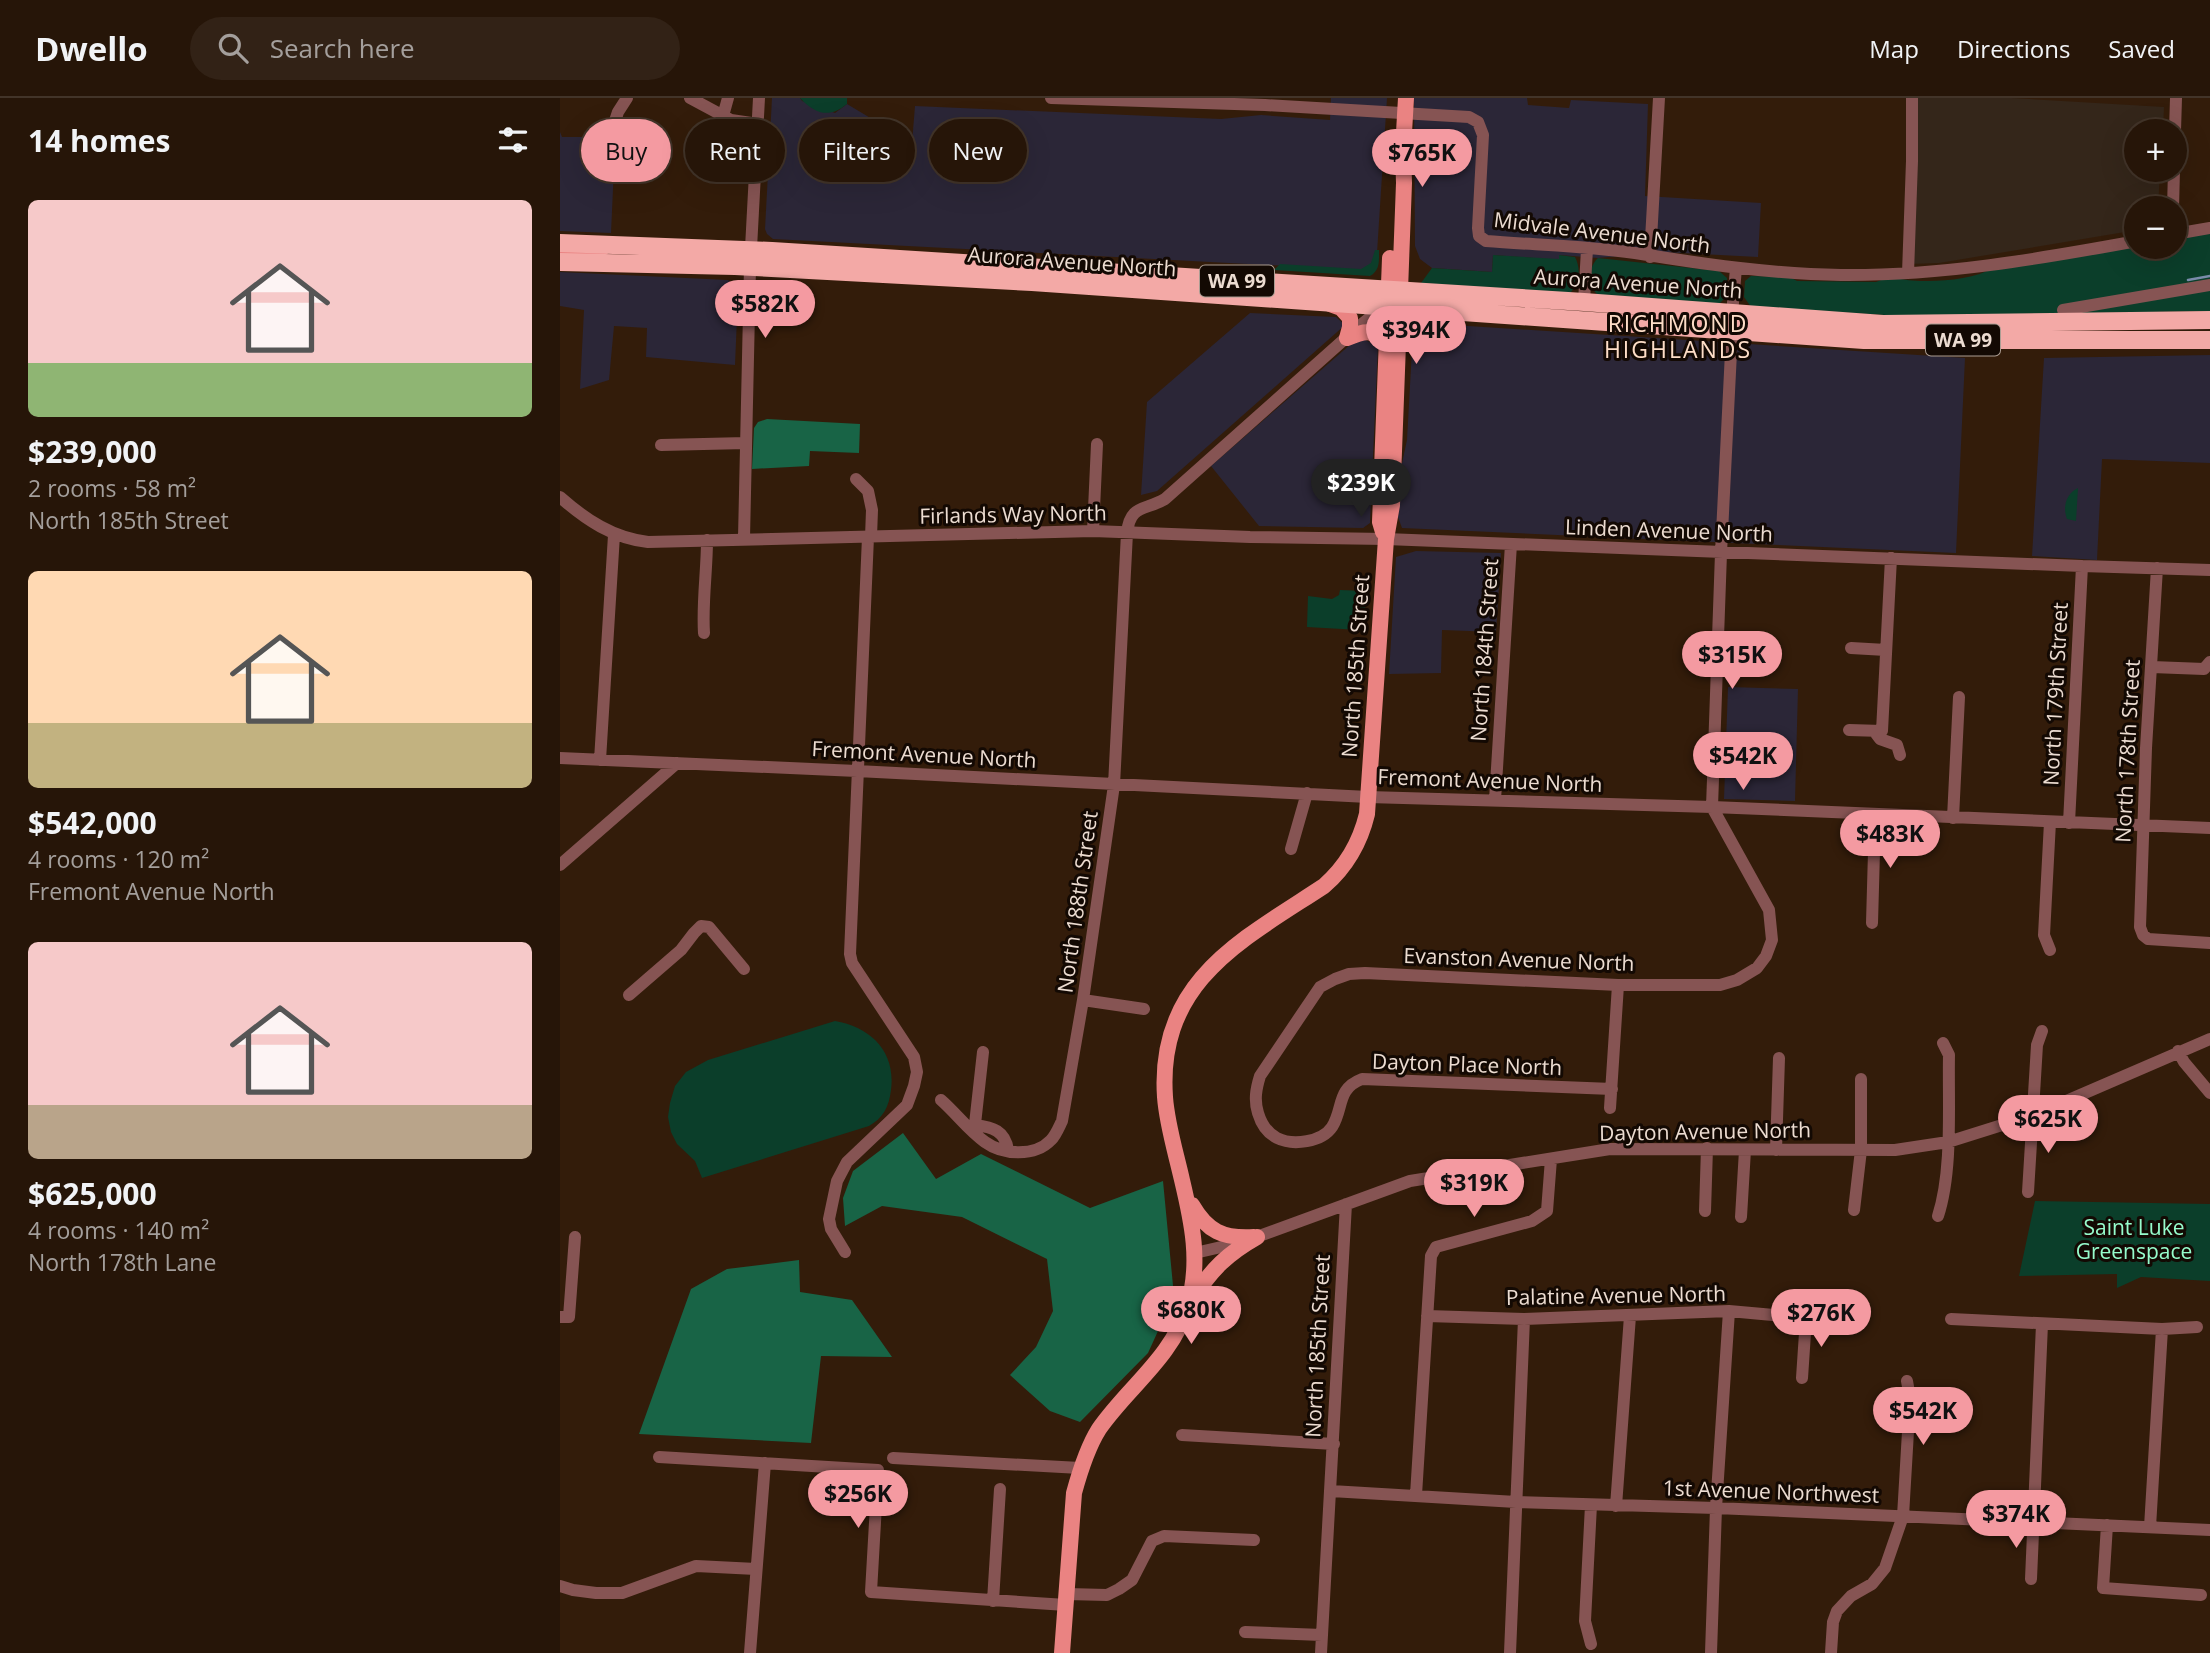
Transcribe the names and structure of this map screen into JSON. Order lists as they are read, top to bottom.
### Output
{
  "streets": {
    "highway": ["Aurora Avenue North", "WA 99"],
    "main road": ["North 185th Street"],
    "street": [
      "Midvale Avenue North",
      "Firlands Way North",
      "Linden Avenue North",
      "North 184th Street",
      "North 179th Street",
      "North 178th Street",
      "Fremont Avenue North",
      "North 188th Street",
      "Evanston Avenue North",
      "Dayton Place North",
      "Dayton Avenue North",
      "Palatine Avenue North",
      "1st Avenue Northwest"
    ]
  },
  "crossings": [
    ["Midvale Avenue North", "North 185th Street"],
    ["Aurora Avenue North", "Firlands Way North"],
    ["Aurora Avenue North", "North 185th Street"],
    ["Firlands Way North", "Linden Avenue North"],
    ["Firlands Way North", "North 185th Street"],
    ["Firlands Way North", "North 188th Street"],
    ["Linden Avenue North", "North 184th Street"],
    ["Linden Avenue North", "North 185th Street"],
    ["Linden Avenue North", "North 179th Street"],
    ["Linden Avenue North", "North 178th Street"],
    ["Linden Avenue North", "North 188th Street"],
    ["North 184th Street", "Fremont Avenue North"],
    ["North 185th Street", "Fremont Avenue North"],
    ["North 185th Street", "Dayton Avenue North"],
    ["North 185th Street", "1st Avenue Northwest"],
    ["North 179th Street", "Fremont Avenue North"],
    ["North 178th Street", "Fremont Avenue North"],
    ["Fremont Avenue North", "North 188th Street"],
    ["Fremont Avenue North", "Evanston Avenue North"],
    ["Evanston Avenue North", "Dayton Place North"]
  ],
  "districts": ["RICHMOND HIGHLANDS"],
  "parks": ["Saint Luke Greenspace"],
  "page": {
    "header": "Dwello",
    "search": "Search here",
    "nav": ["Map", "Directions", "Saved"],
    "heading": "14 homes",
    "map_buttons": ["+", "−"],
    "chip": [
      "Buy",
      "Rent",
      "Filters",
      "New"
    ],
    "price": [
      "$765K",
      "$582K",
      "$394K",
      "$239K",
      "$315K",
      "$542K",
      "$483K",
      "$625K",
      "$319K",
      "$680K",
      "$276K",
      "$542K",
      "$256K",
      "$374K"
    ],
    "list": [
      {
        "name": "$239,000",
        "note": "2 rooms · 58 m² · North 185th Street"
      },
      {
        "name": "$542,000",
        "note": "4 rooms · 120 m² · Fremont Avenue North"
      },
      {
        "name": "$625,000",
        "note": "4 rooms · 140 m² · North 178th Lane"
      }
    ]
  }
}
